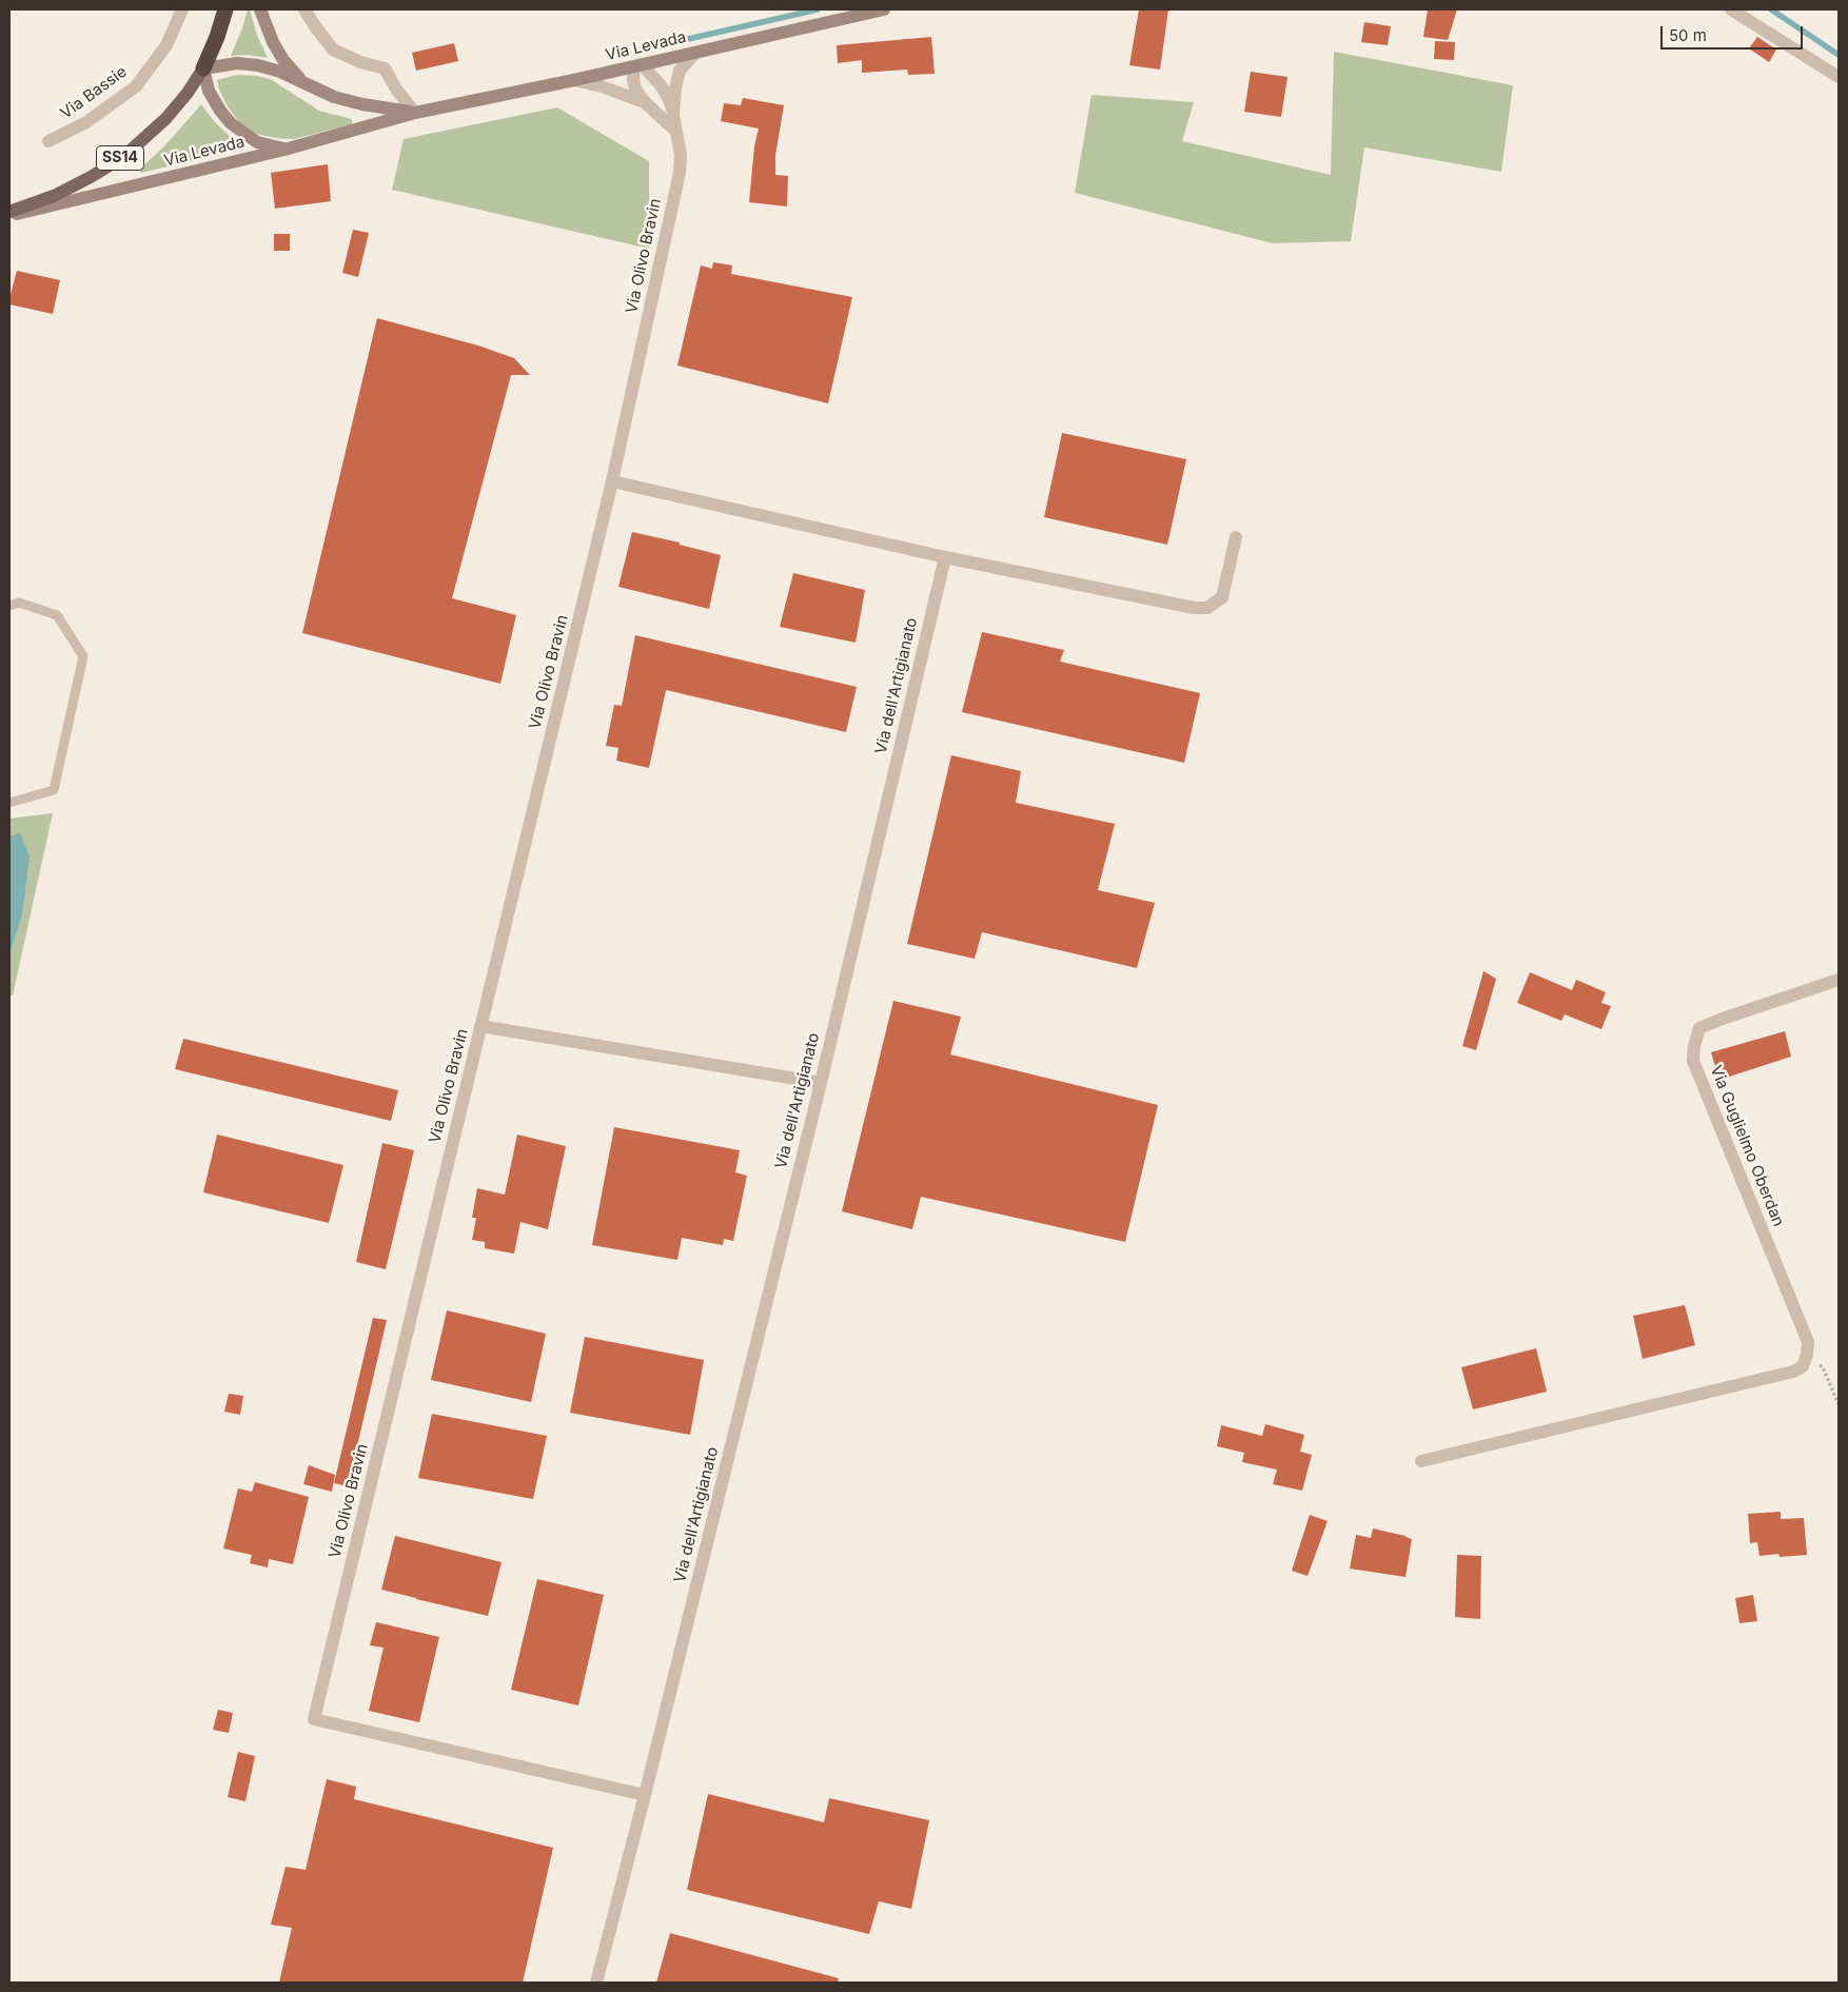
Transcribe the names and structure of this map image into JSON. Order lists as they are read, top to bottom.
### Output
{
  "streets": {
    "main road": ["Via Levada", "SS14"],
    "street": [
      "Via Bassie",
      "Via Olivo Bravin",
      "Via dell'Artigianato",
      "Via Guglielmo Oberdan"
    ]
  },
  "crossings": [
    ["Via Levada", "SS14"],
    ["Via Olivo Bravin", "Via dell'Artigianato"]
  ],
  "scale_bar": "50 m"
}
